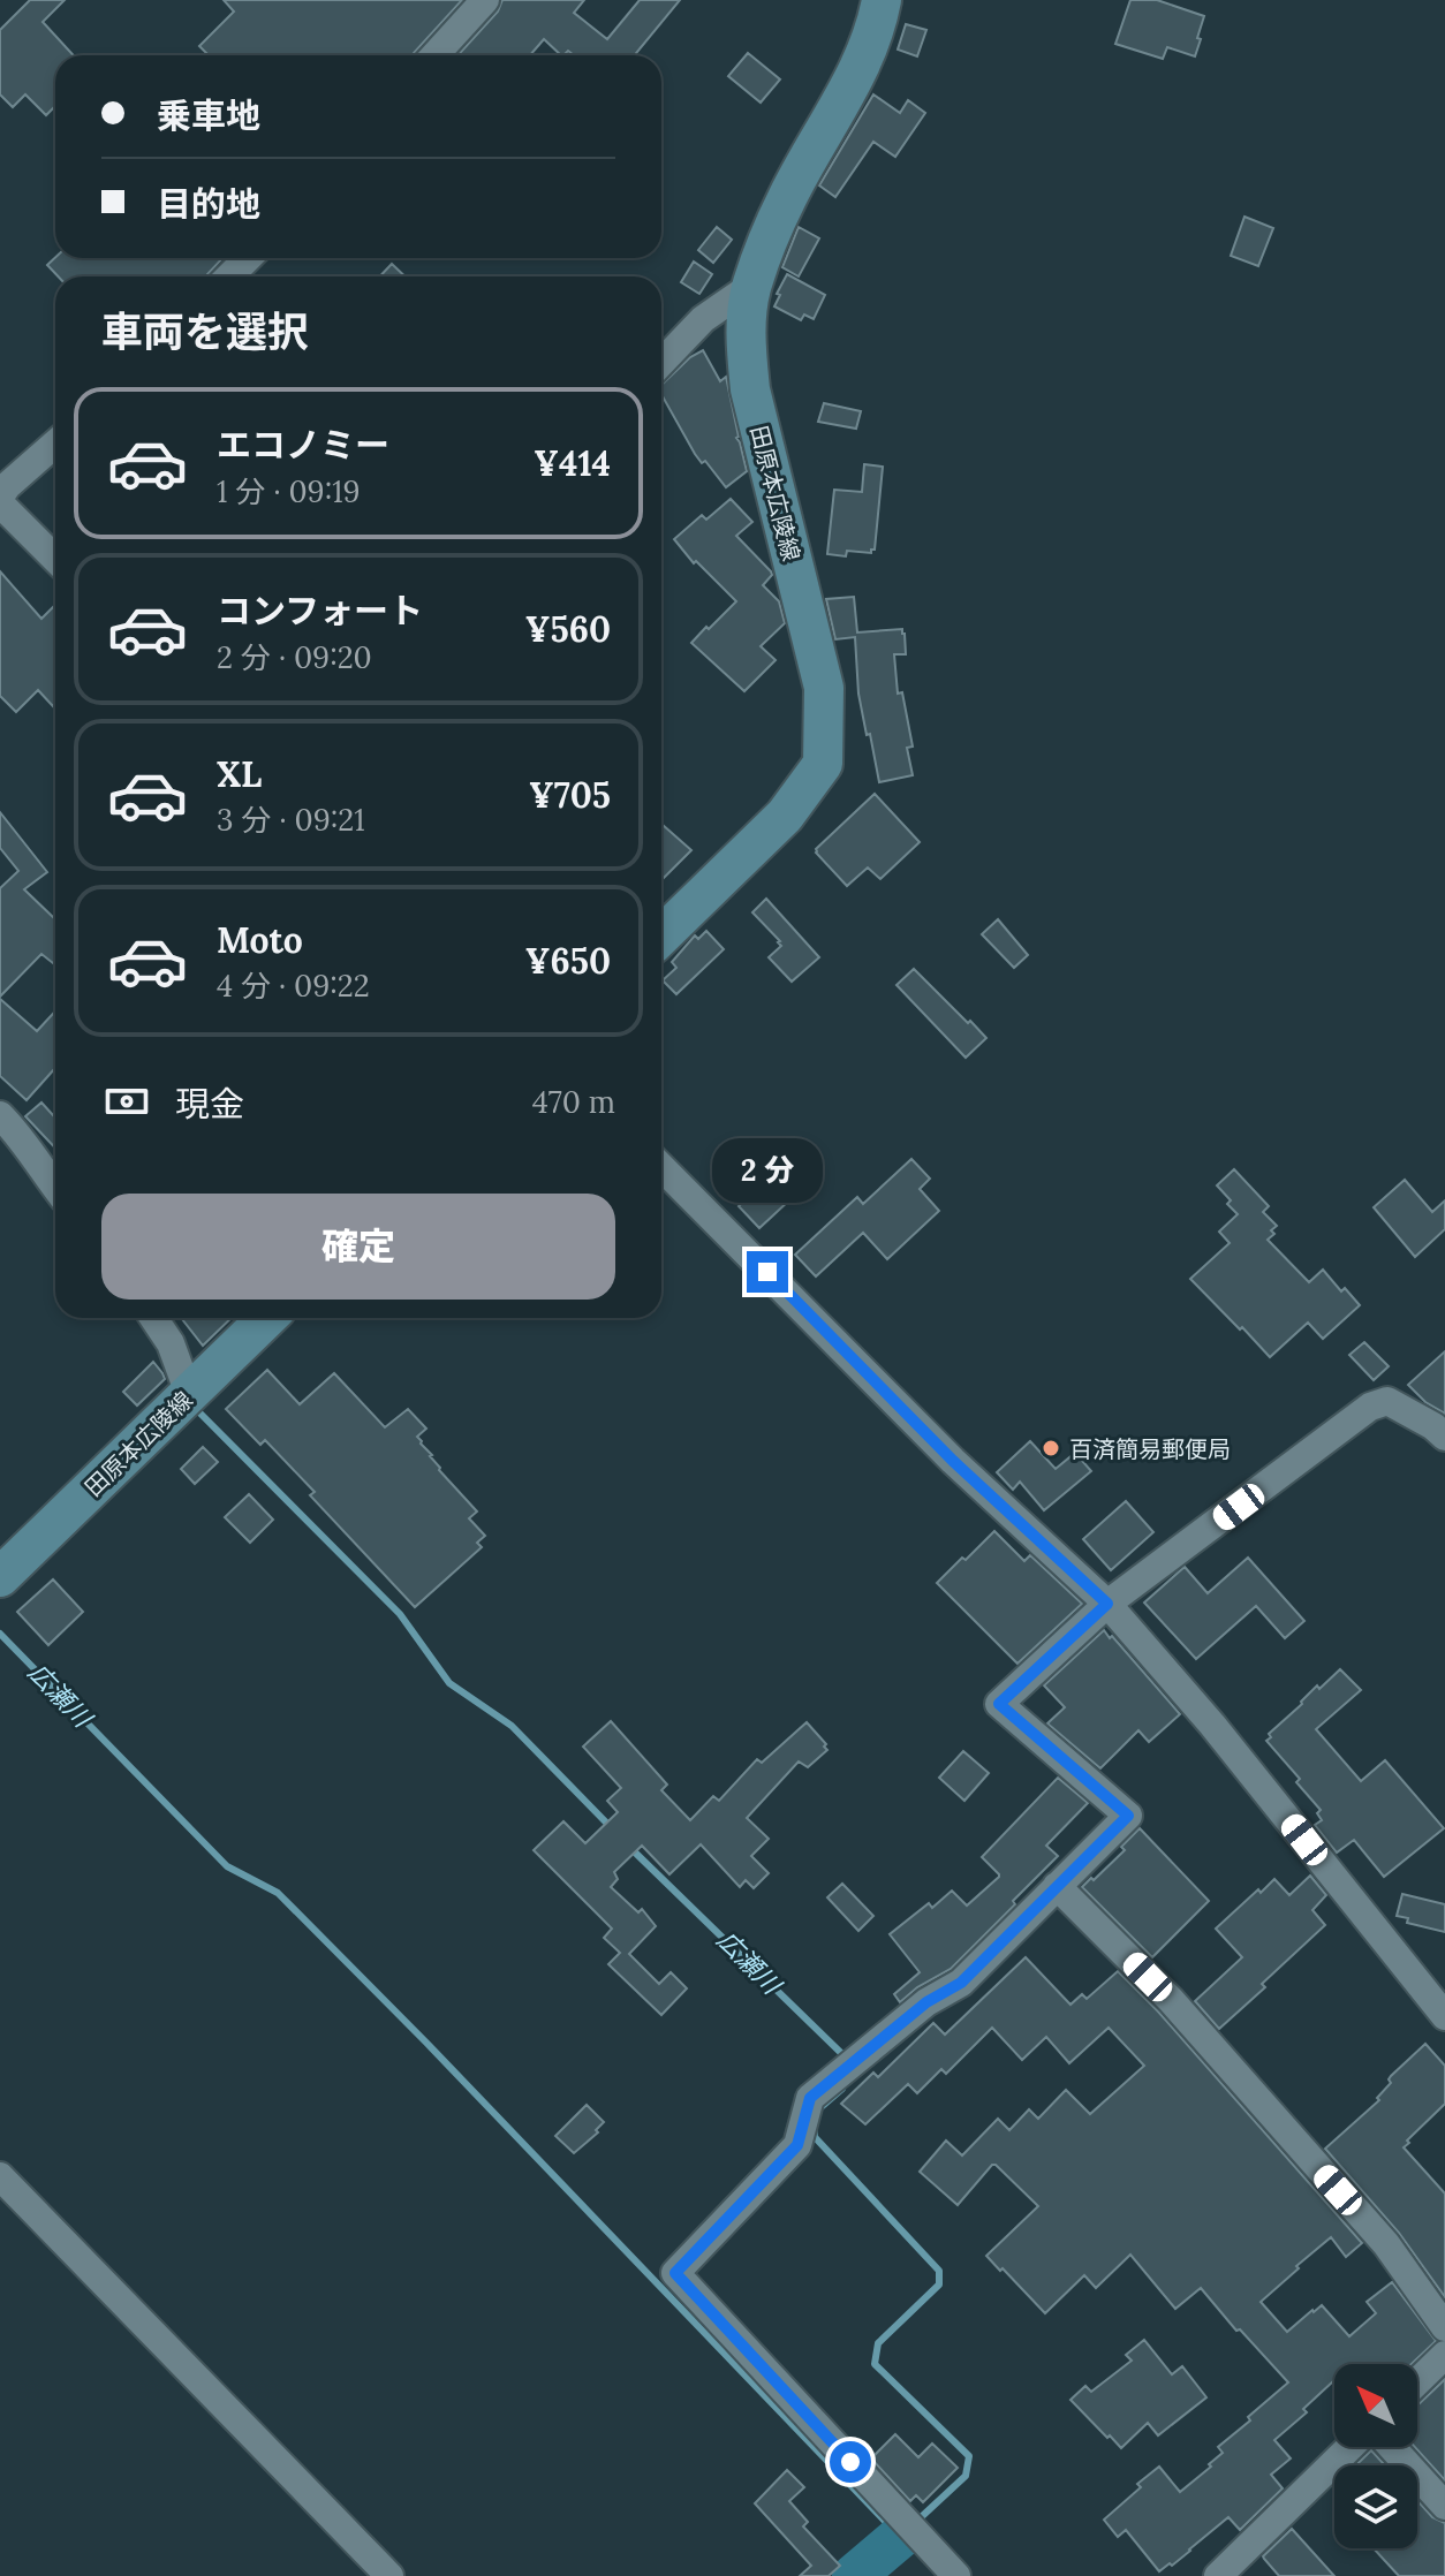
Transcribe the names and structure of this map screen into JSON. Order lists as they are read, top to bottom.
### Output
{
  "streets": {
    "main road": ["田原本広陵線"]
  },
  "water": ["広瀬川"],
  "places": ["百済簡易郵便局"],
  "north": "top left",
  "page": {
    "banner": ["乗車地", "目的地"],
    "heading": "車両を選択",
    "list": [
      {
        "name": "エコノミー",
        "note": "1 分 · 09:19",
        "value": "¥414"
      },
      {
        "name": "コンフォート",
        "note": "2 分 · 09:20",
        "value": "¥560"
      },
      {
        "name": "XL",
        "note": "3 分 · 09:21",
        "value": "¥705"
      },
      {
        "name": "Moto",
        "note": "4 分 · 09:22",
        "value": "¥650"
      }
    ],
    "pay": ["現金", "470 m"],
    "bubble": "2 分",
    "buttons": "確定"
  }
}
